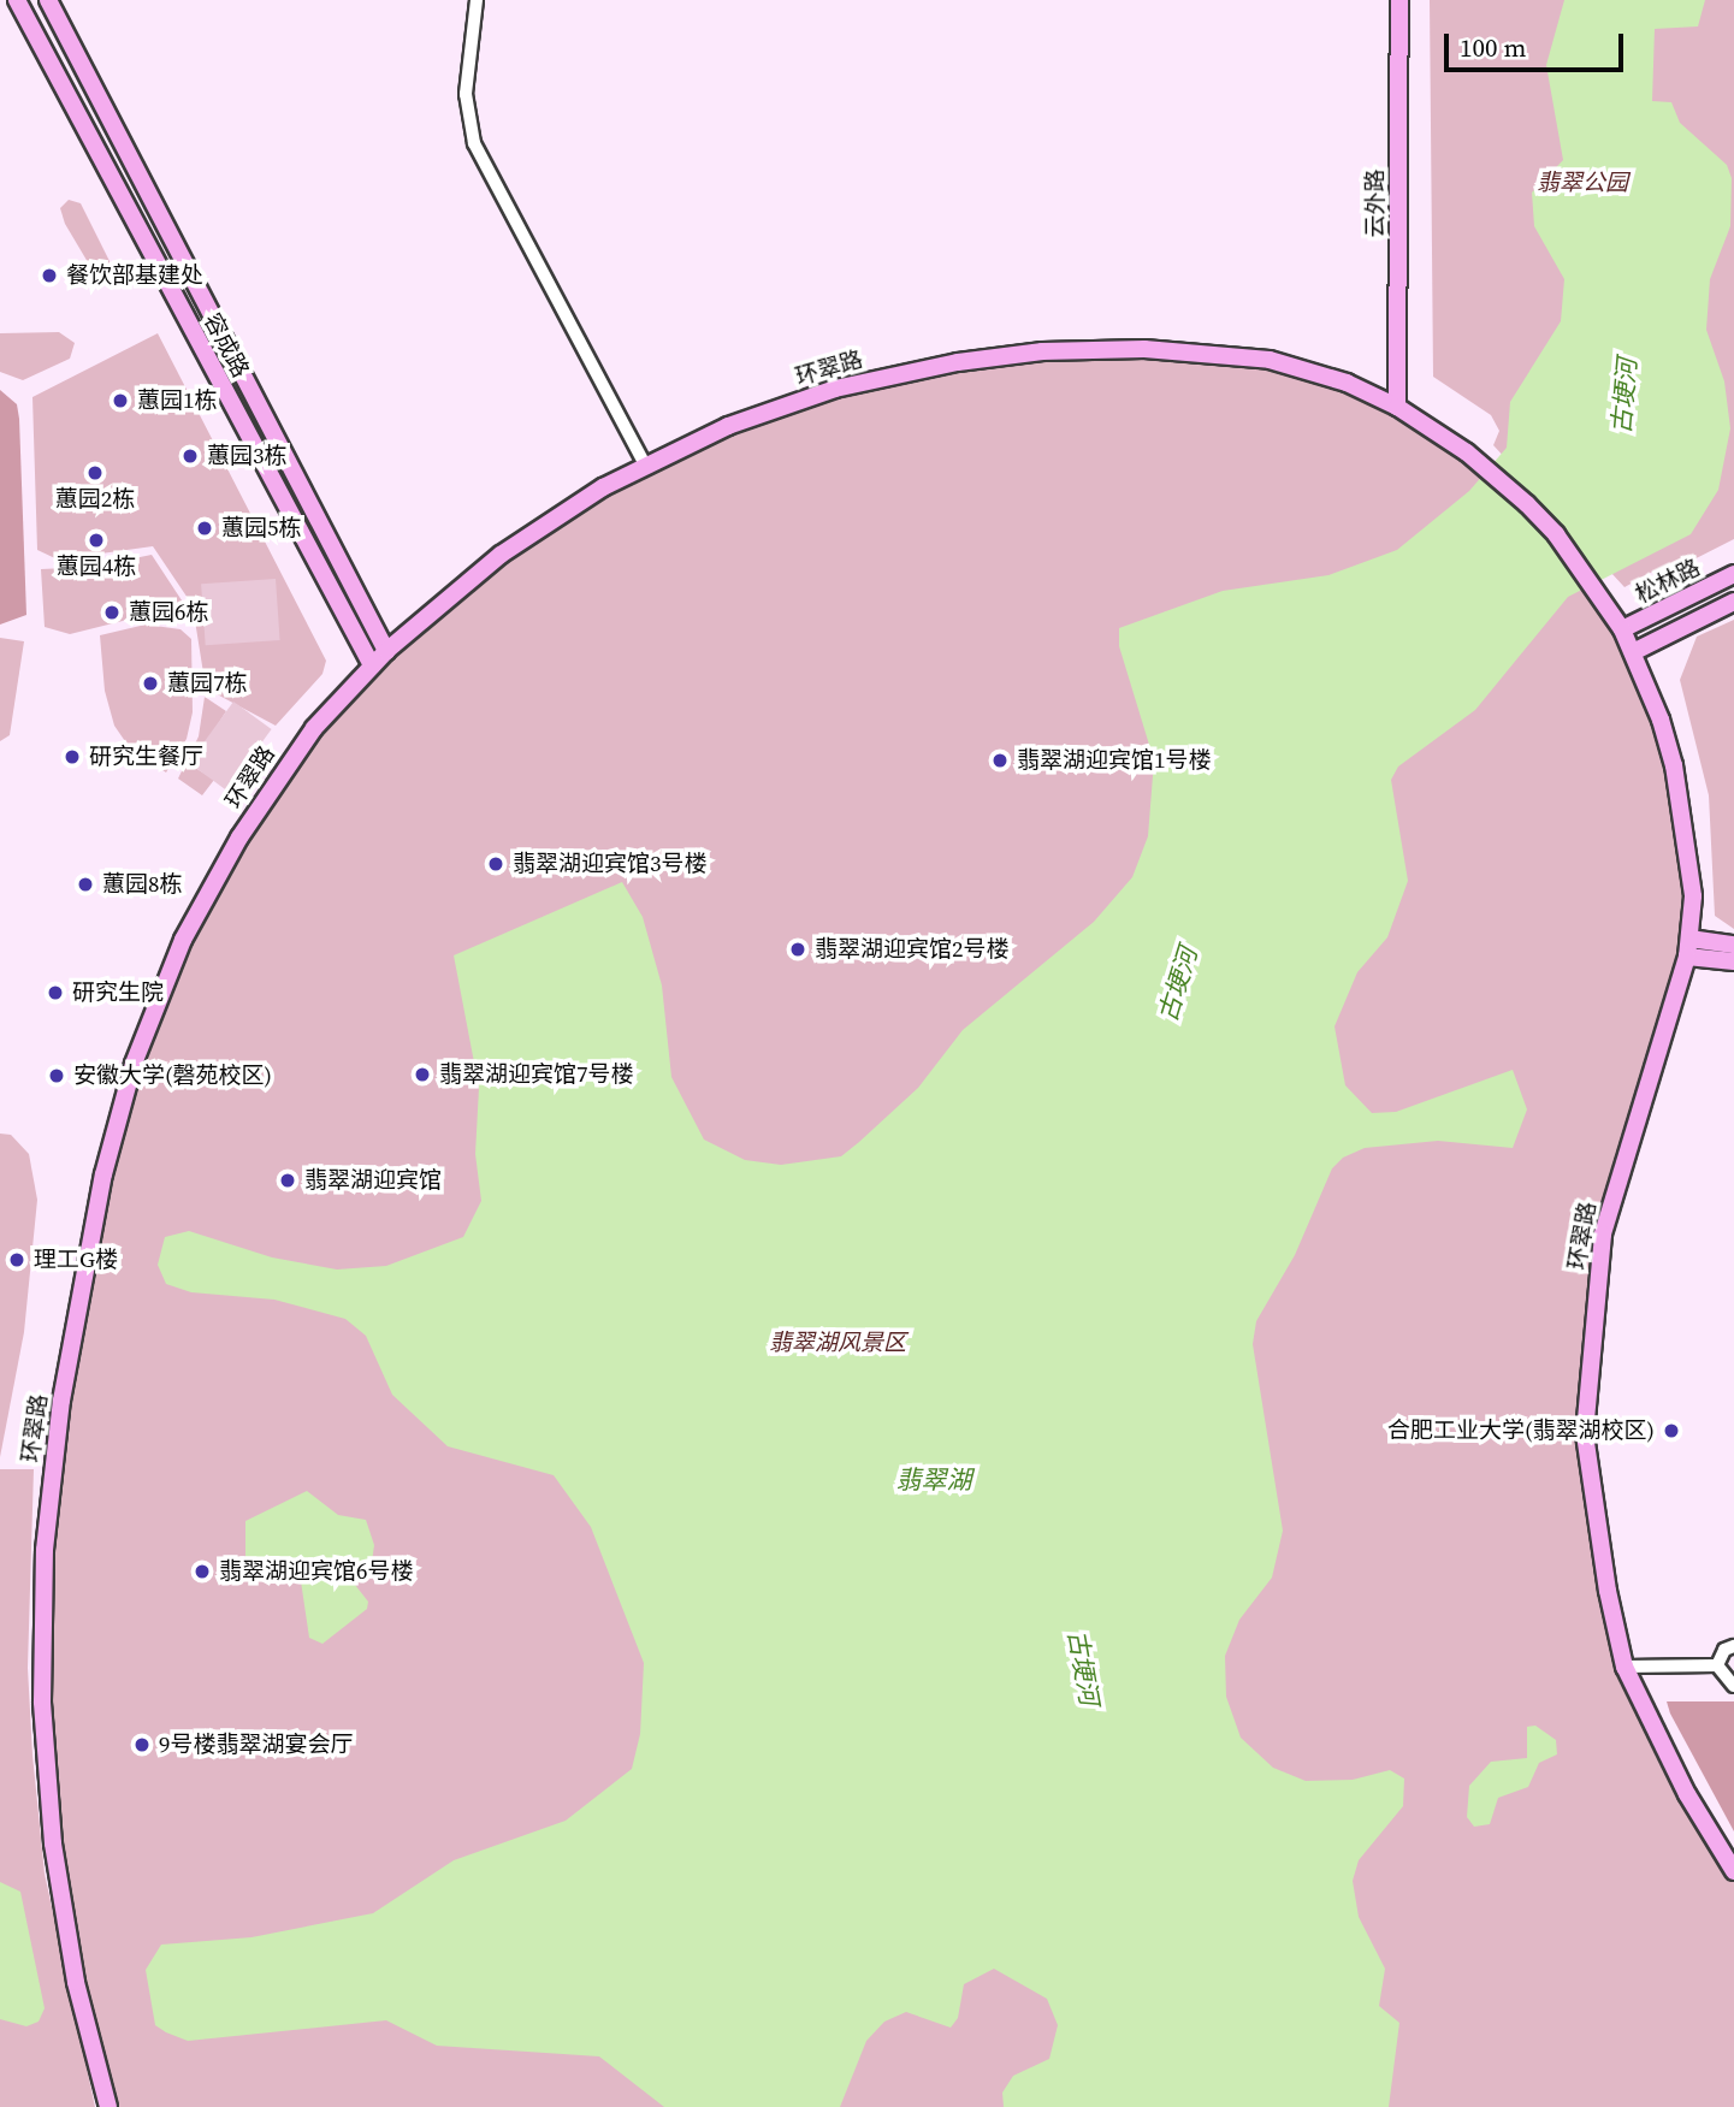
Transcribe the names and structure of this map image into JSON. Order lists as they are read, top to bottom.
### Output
{
  "streets": {
    "street": [
      "云外路",
      "容成路",
      "环翠路",
      "松林路"
    ]
  },
  "crossings": [
    ["云外路", "环翠路"],
    ["容成路", "环翠路"],
    ["环翠路", "松林路"]
  ],
  "water": ["古埂河", "翡翠湖"],
  "parks": ["翡翠公园", "翡翠湖风景区"],
  "places": [
    "餐饮部基建处",
    "蕙园1栋",
    "蕙园3栋",
    "蕙园2栋",
    "蕙园5栋",
    "蕙园4栋",
    "蕙园6栋",
    "蕙园7栋",
    "研究生餐厅",
    "翡翠湖迎宾馆1号楼",
    "翡翠湖迎宾馆3号楼",
    "蕙园8栋",
    "翡翠湖迎宾馆2号楼",
    "研究生院",
    "翡翠湖迎宾馆7号楼",
    "安徽大学(磬苑校区)",
    "翡翠湖迎宾馆",
    "理工G楼",
    "合肥工业大学(翡翠湖校区)",
    "翡翠湖迎宾馆6号楼",
    "9号楼翡翠湖宴会厅"
  ],
  "scale_bar": "100 m"
}
